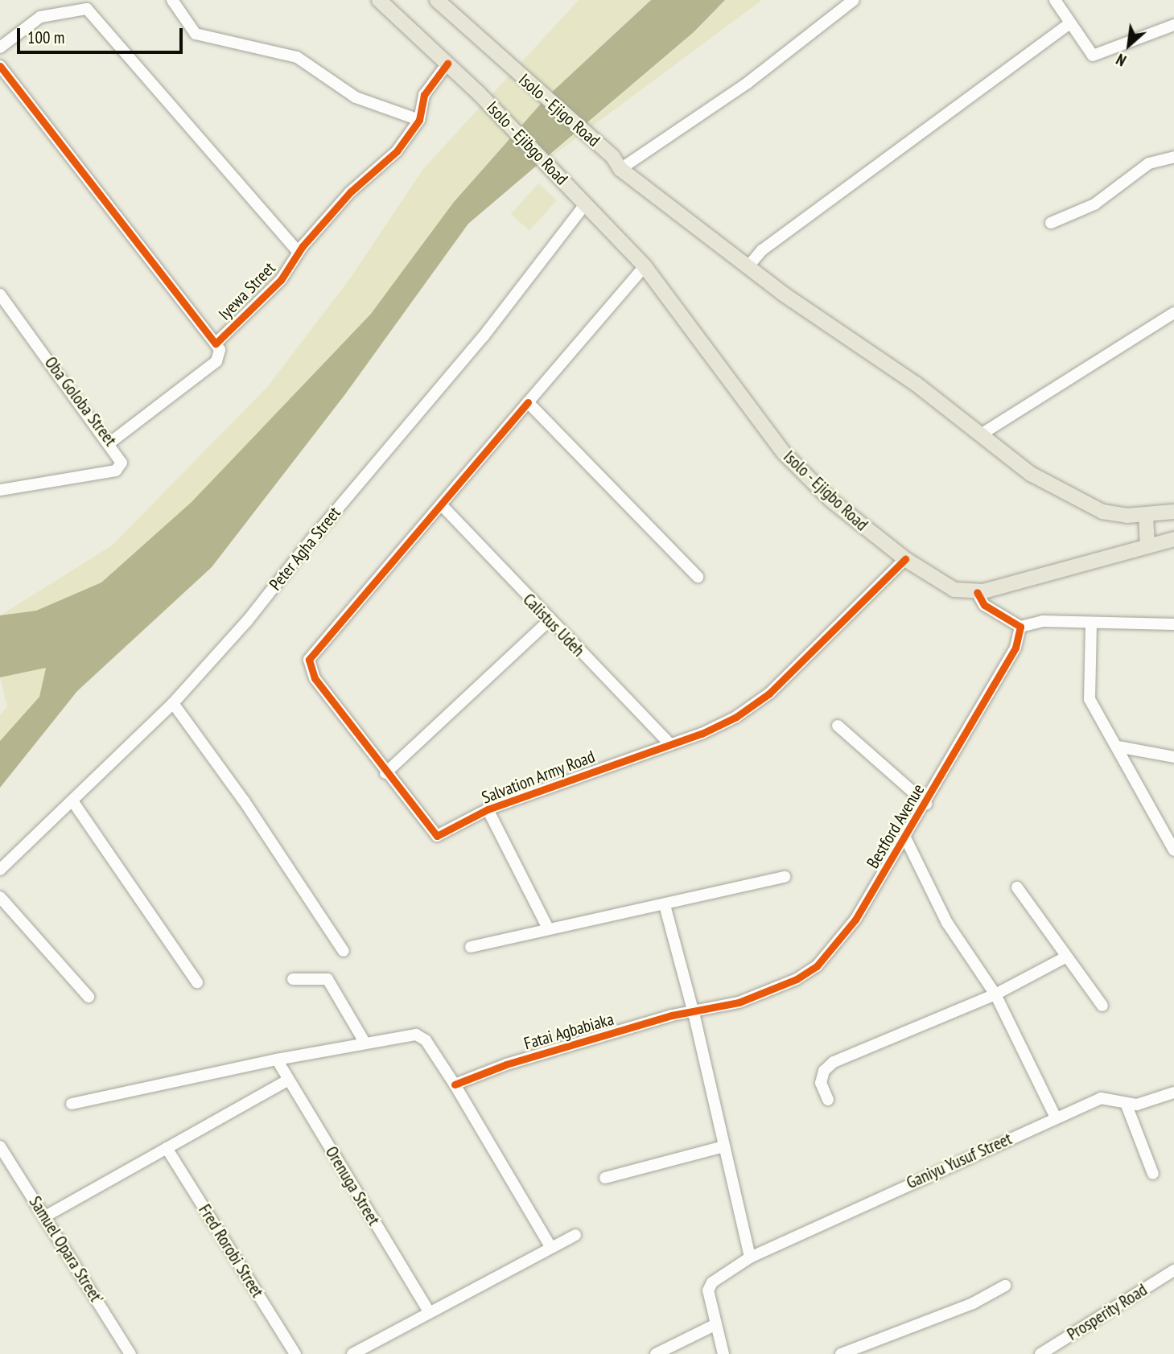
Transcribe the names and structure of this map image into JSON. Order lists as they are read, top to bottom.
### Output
{
  "streets": {
    "main road": ["Isolo - Ejigo Road", "Isolo - Ejibgo Road", "Isolo - Ejigbo Road"],
    "street": [
      "Iyewa Street",
      "Oba Goloba Street",
      "Peter Agha Street",
      "Calistus Udeh",
      "Salvation Army Road",
      "Bestford Avenue",
      "Fatai Agbabiaka",
      "Ganiyu Yusuf Street",
      "Orenuga Street",
      "Samuel Opara Street'",
      "Fred Rorobi Street",
      "Prosperity Road"
    ]
  },
  "crossings": [
    ["Isolo - Ejibgo Road", "Iyewa Street"],
    ["Isolo - Ejibgo Road", "Isolo - Ejigbo Road"],
    ["Isolo - Ejibgo Road", "Peter Agha Street"],
    ["Isolo - Ejigbo Road", "Peter Agha Street"],
    ["Isolo - Ejigbo Road", "Salvation Army Road"],
    ["Calistus Udeh", "Salvation Army Road"],
    ["Bestford Avenue", "Fatai Agbabiaka"]
  ],
  "scale_bar": "100 m",
  "north": "bottom left"
}
